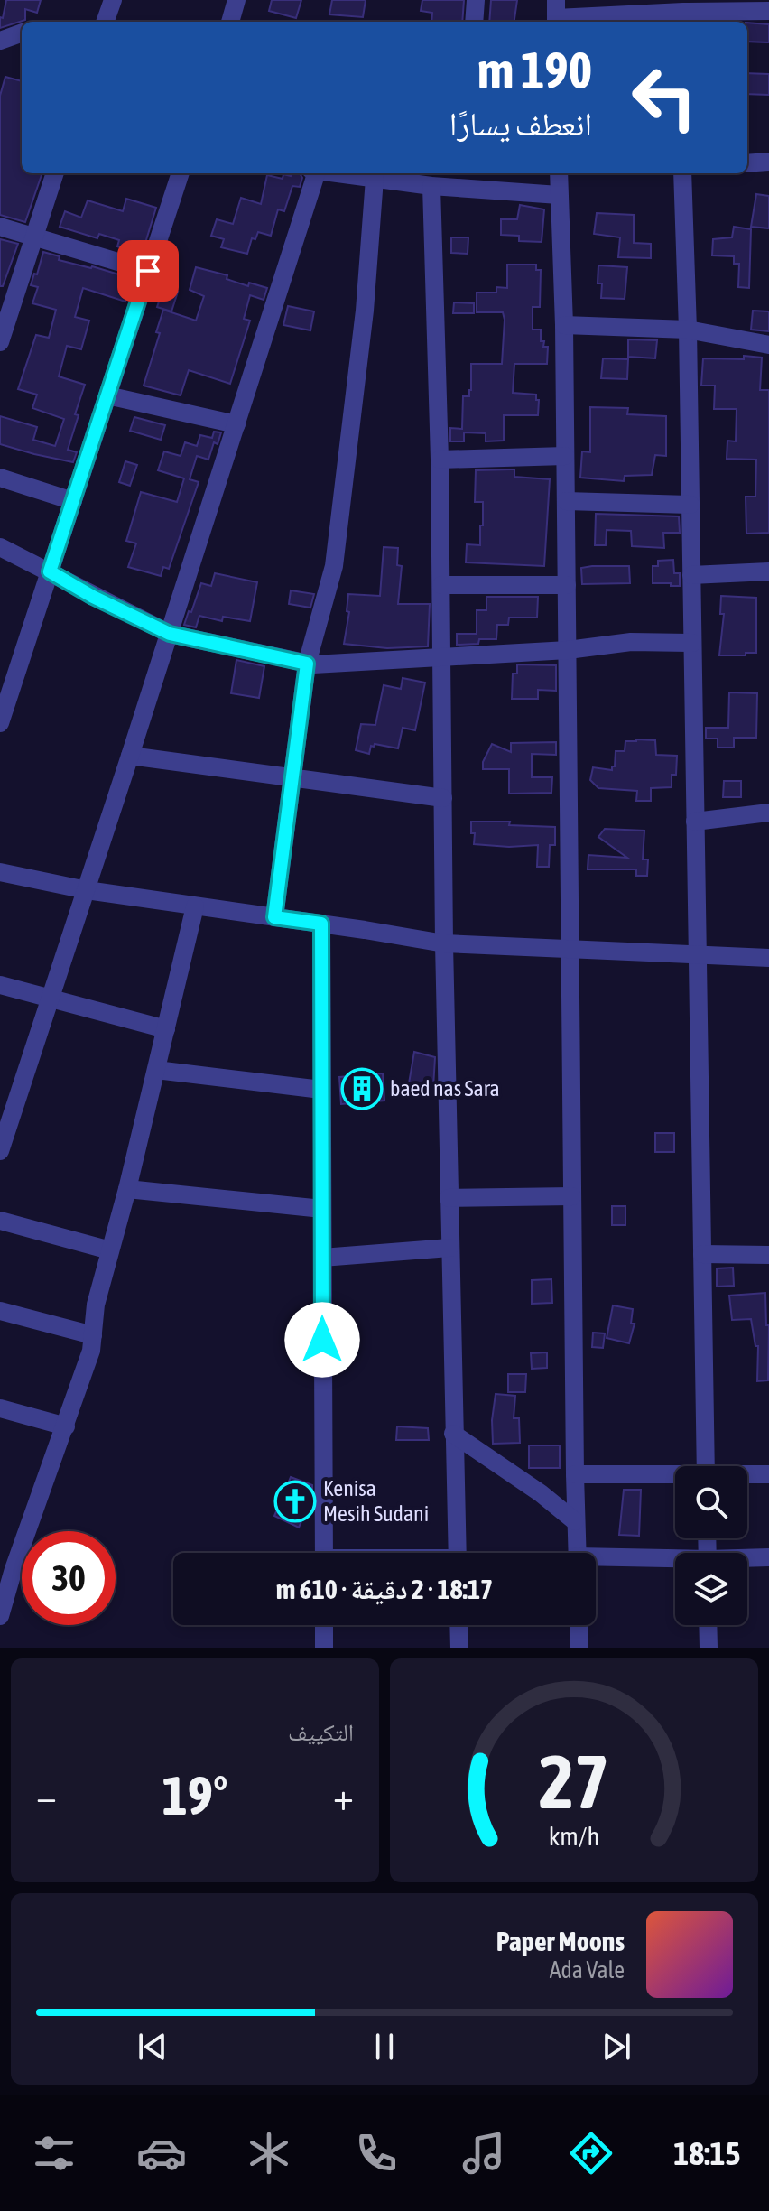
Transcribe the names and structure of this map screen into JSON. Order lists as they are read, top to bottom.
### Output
{
  "places": {
    "building": ["baed nas Sara"],
    "church": ["Kenisa Mesih Sudani"]
  },
  "page": {
    "turn": ["190 m", "انعطف يسارًا"],
    "limit": "30",
    "trip": "18:17 · 2 دقيقة · 610 m",
    "tile": "التكييف",
    "heat": ["−", "19°", "+"],
    "song": ["Paper Moons", "Ada Vale"],
    "tabs": "18:15",
    "gauge": ["27", "km/h"]
  }
}
